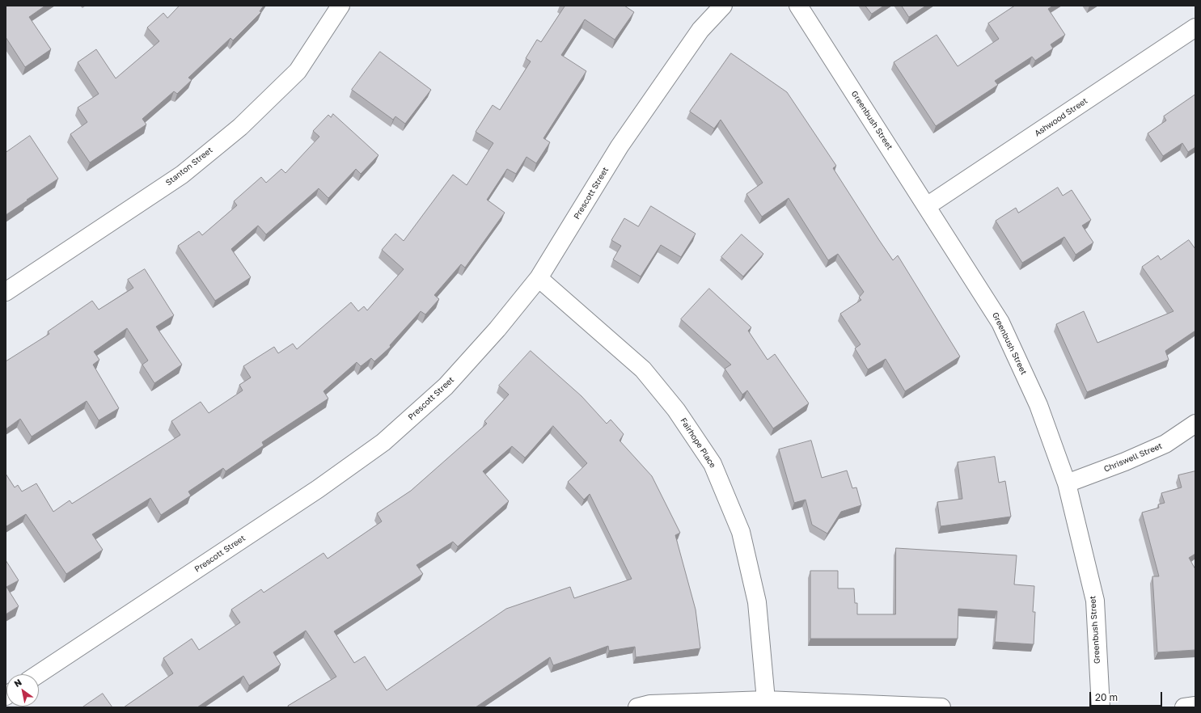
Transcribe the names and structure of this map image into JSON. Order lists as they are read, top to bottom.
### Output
{
  "streets": {
    "street": [
      "Ashwood Street",
      "Greenbush Street",
      "Stanton Street",
      "Prescott Street",
      "Fairhope Place",
      "Chriswell Street"
    ]
  },
  "crossings": [
    ["Ashwood Street", "Greenbush Street"],
    ["Greenbush Street", "Chriswell Street"],
    ["Prescott Street", "Fairhope Place"]
  ],
  "scale_bar": "20 m",
  "north": "top left"
}
